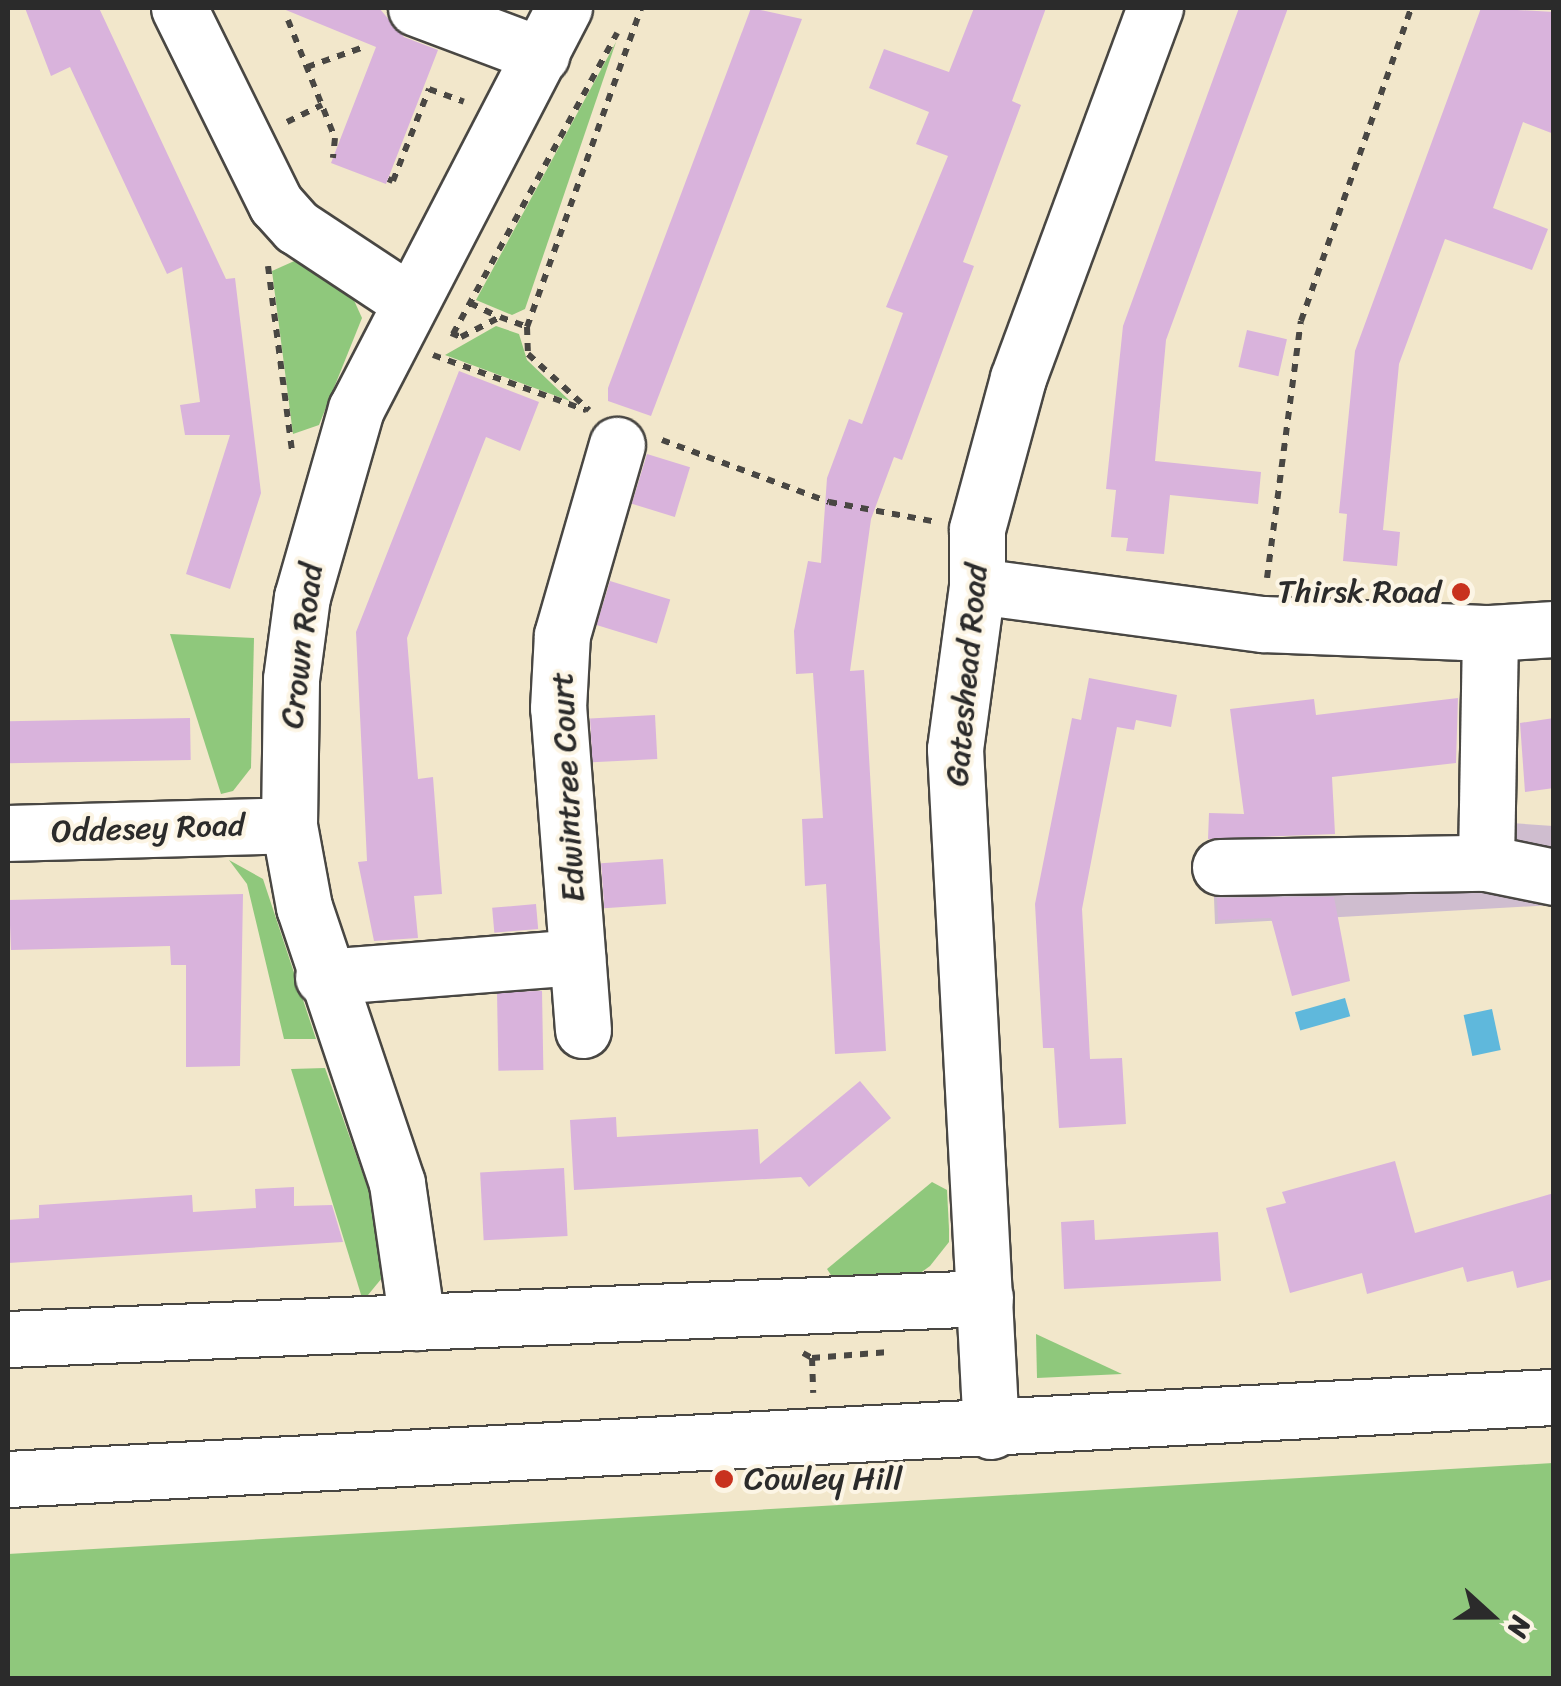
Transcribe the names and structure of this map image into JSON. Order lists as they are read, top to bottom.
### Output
{
  "streets": {
    "street": [
      "Crown Road",
      "Gateshead Road",
      "Edwintree Court",
      "Oddesey Road"
    ]
  },
  "crossings": [
    ["Crown Road", "Oddesey Road"]
  ],
  "places": ["Thirsk Road", "Cowley Hill"],
  "north": "right"
}
